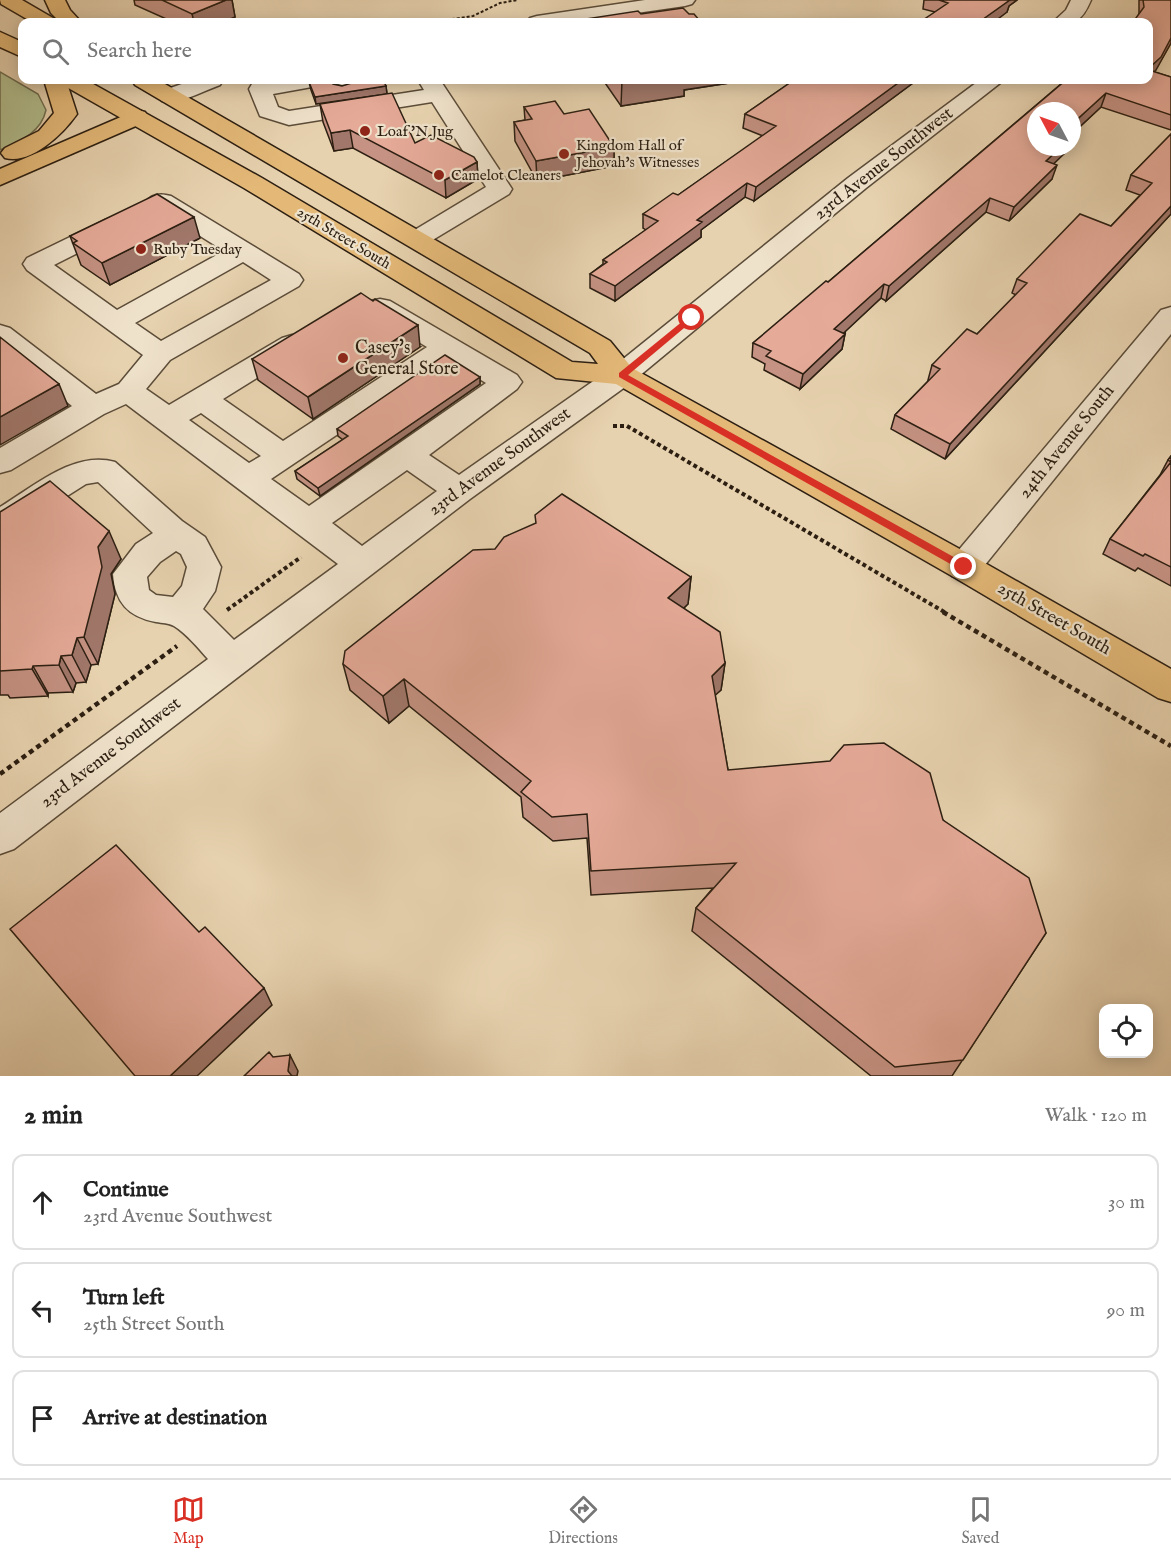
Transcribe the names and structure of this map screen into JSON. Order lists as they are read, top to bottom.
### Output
{
  "streets": {
    "main road": ["25th Street South"],
    "street": ["23rd Avenue Southwest", "24th Avenue South"]
  },
  "crossings": [
    ["23rd Avenue Southwest", "25th Street South"],
    ["25th Street South", "24th Avenue South"]
  ],
  "places": [
    "Loaf 'N Jug",
    "Kingdom Hall of Jehovah's Witnesses",
    "Camelot Cleaners",
    "Ruby Tuesday",
    "Casey's General Store"
  ],
  "north": "top left",
  "page": {
    "search": "Search here",
    "heading": ["2 min", "Walk · 120 m"],
    "list": [
      ["Continue", "23rd Avenue Southwest", "30 m"],
      ["Turn left", "25th Street South", "90 m"],
      "Arrive at destination"
    ],
    "nav": ["Map", "Directions", "Saved"]
  }
}
